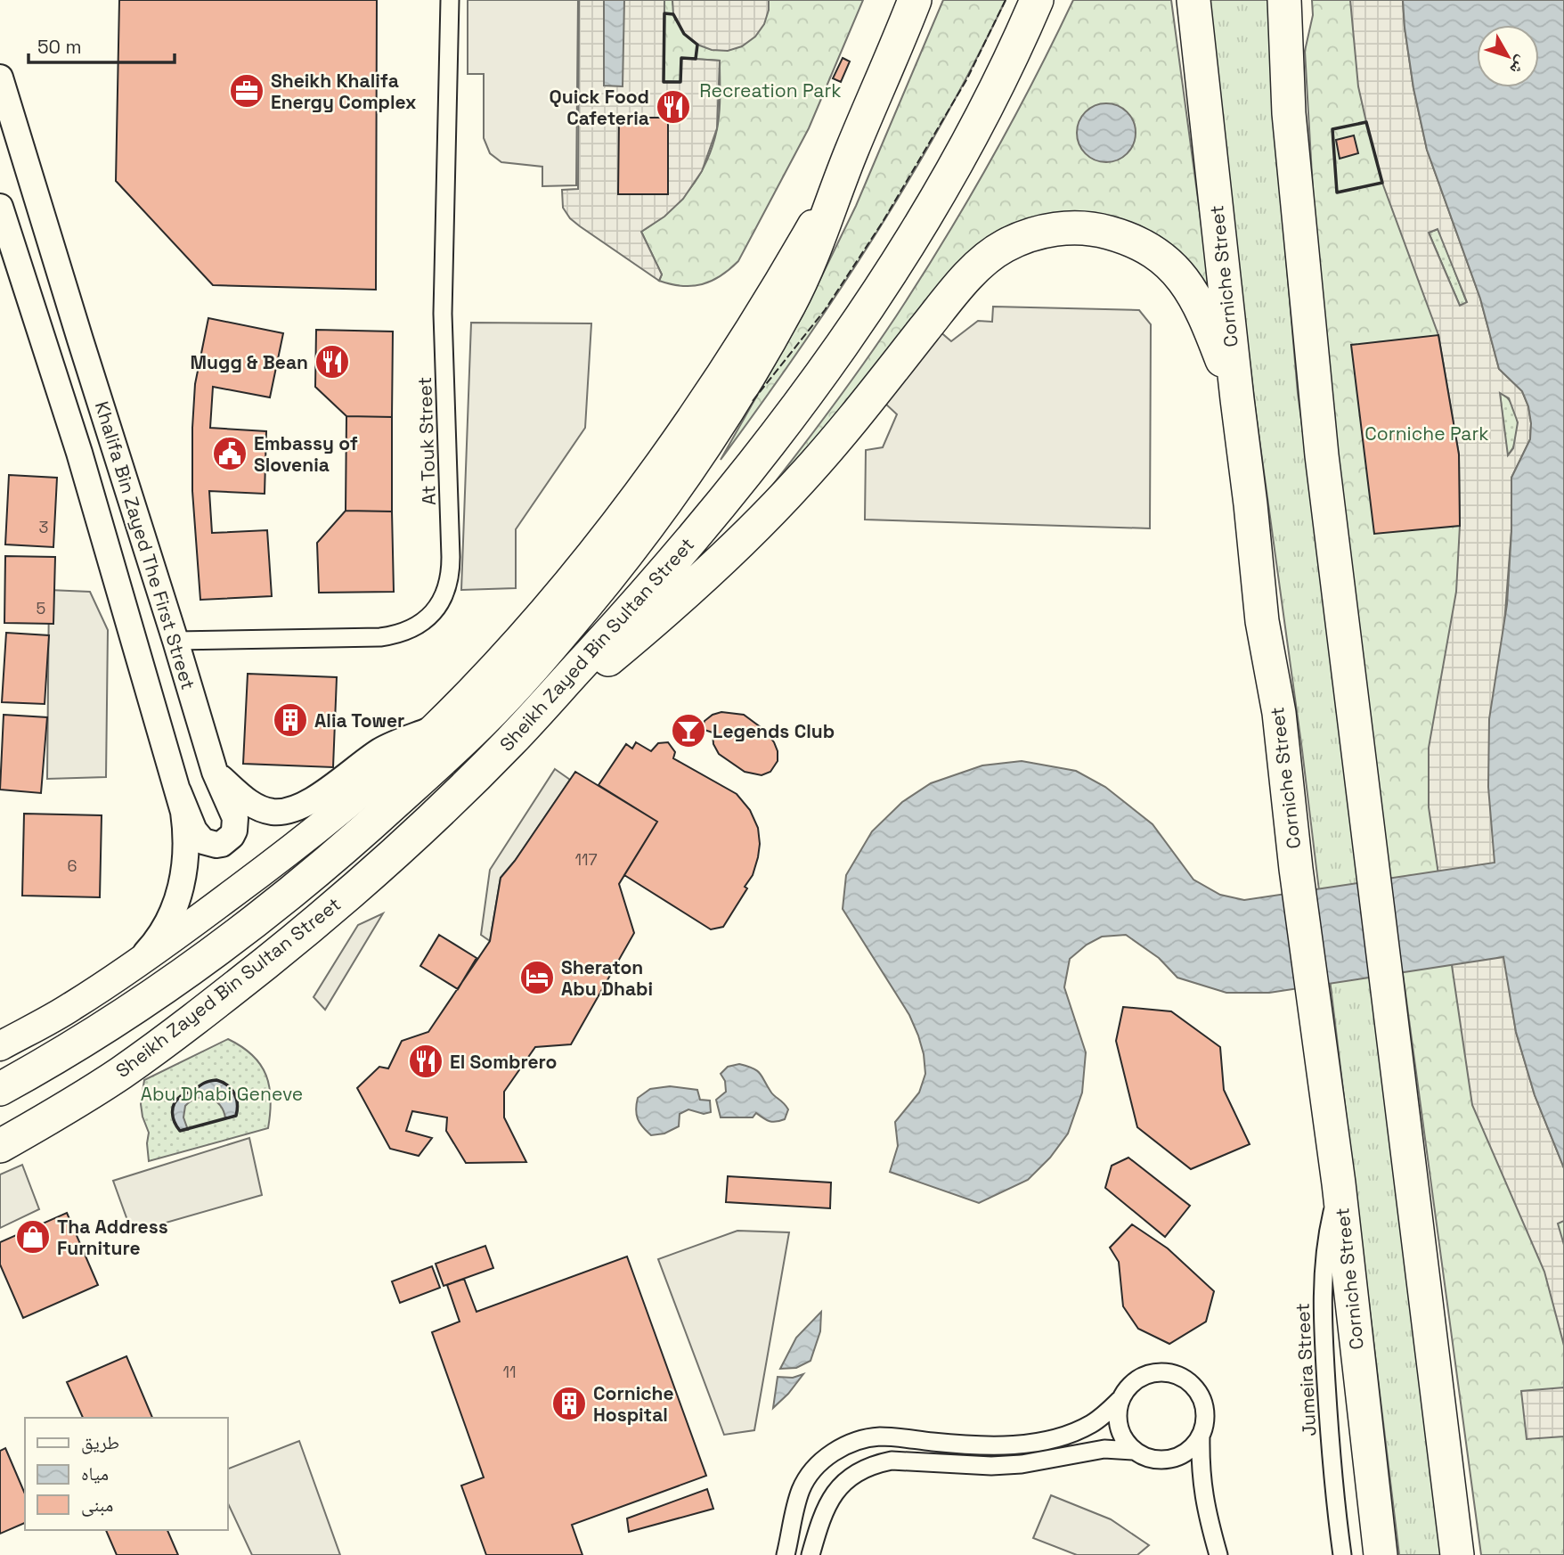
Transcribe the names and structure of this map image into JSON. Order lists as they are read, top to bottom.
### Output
{
  "streets": {
    "highway": ["Corniche Street", "Sheikh Zayed Bin Sultan Street"],
    "main road": ["Khalifa Bin Zayed The First Street"],
    "street": ["At Touk Street", "Jumeira Street"]
  },
  "crossings": [
    ["Corniche Street", "Jumeira Street"],
    ["At Touk Street", "Khalifa Bin Zayed The First Street"]
  ],
  "parks": ["Recreation Park", "Corniche Park", "Abu Dhabi Geneve"],
  "places": {
    "office": ["Sheikh Khalifa Energy Complex"],
    "restaurant": ["Quick Food Cafeteria", "Mugg & Bean", "El Sombrero"],
    "public building": ["Embassy of Slovenia"],
    "building": ["Alia Tower", "Corniche Hospital"],
    "bar": ["Legends Club"],
    "hotel": ["Sheraton Abu Dhabi"],
    "shop": ["Tha Address Furniture"]
  },
  "house_numbers": [
    "3",
    "5",
    "117",
    "6",
    "11"
  ],
  "legend": ["طريق", "مياه", "مبنى"],
  "scale_bar": "50 m",
  "north": "bottom right"
}
